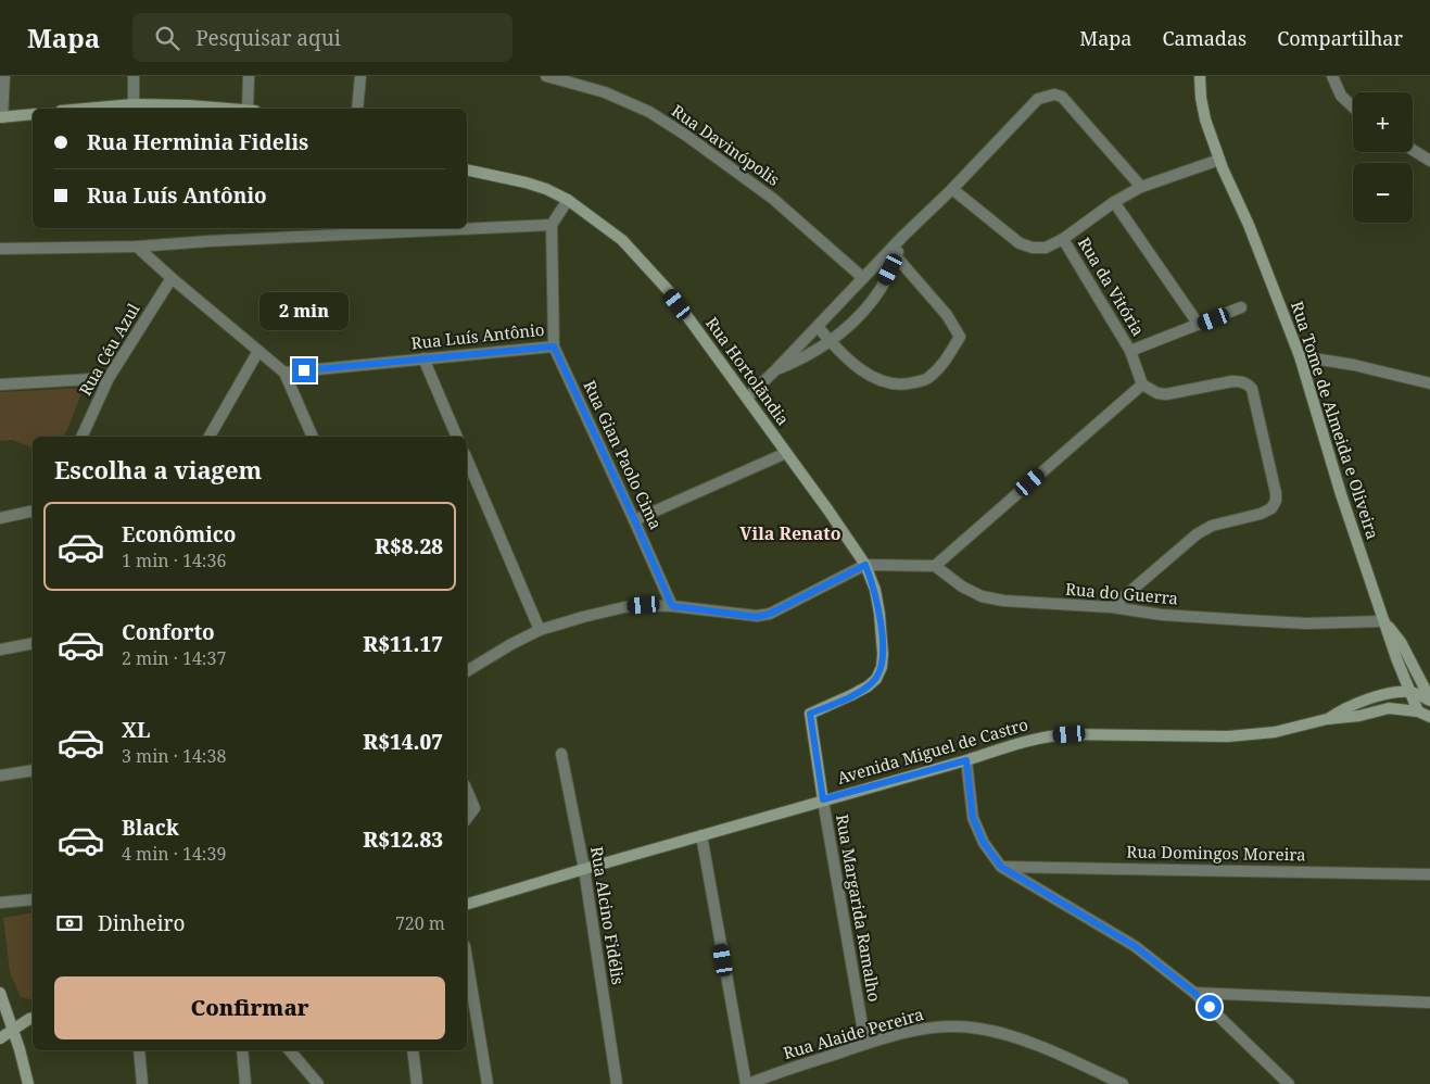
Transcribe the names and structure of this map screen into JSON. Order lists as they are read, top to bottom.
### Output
{
  "streets": {
    "street": [
      "Rua Davinópolis",
      "Rua da Vitória",
      "Rua Luís Antônio",
      "Rua Céu Azul",
      "Rua Hortolãndia",
      "Rua Tome de Almeida e Oliveira",
      "Rua Gian Paolo Cima",
      "Rua do Guerra",
      "Avenida Miguel de Castro",
      "Rua Domingos Moreira",
      "Rua Margarida Ramalho",
      "Rua Alcino Fidélis",
      "Rua Alaide Pereira"
    ]
  },
  "crossings": [
    ["Rua Luís Antônio", "Rua Gian Paolo Cima"],
    ["Rua Hortolãndia", "Rua Margarida Ramalho"],
    ["Rua Tome de Almeida e Oliveira", "Rua do Guerra"],
    ["Rua Tome de Almeida e Oliveira", "Avenida Miguel de Castro"],
    ["Avenida Miguel de Castro", "Rua Margarida Ramalho"],
    ["Avenida Miguel de Castro", "Rua Alcino Fidélis"],
    ["Rua Margarida Ramalho", "Rua Alaide Pereira"]
  ],
  "districts": ["Vila Renato"],
  "page": {
    "header": "Mapa",
    "search": "Pesquisar aqui",
    "nav": ["Mapa", "Camadas", "Compartilhar"],
    "map_buttons": ["+", "−"],
    "banner": ["Rua Herminia Fidelis", "Rua Luís Antônio"],
    "bubble": "2 min",
    "heading": "Escolha a viagem",
    "list": [
      {
        "name": "Econômico",
        "note": "1 min · 14:36",
        "value": "R$8.28"
      },
      {
        "name": "Conforto",
        "note": "2 min · 14:37",
        "value": "R$11.17"
      },
      {
        "name": "XL",
        "note": "3 min · 14:38",
        "value": "R$14.07"
      },
      {
        "name": "Black",
        "note": "4 min · 14:39",
        "value": "R$12.83"
      }
    ],
    "pay": ["Dinheiro", "720 m"],
    "buttons": "Confirmar"
  }
}
